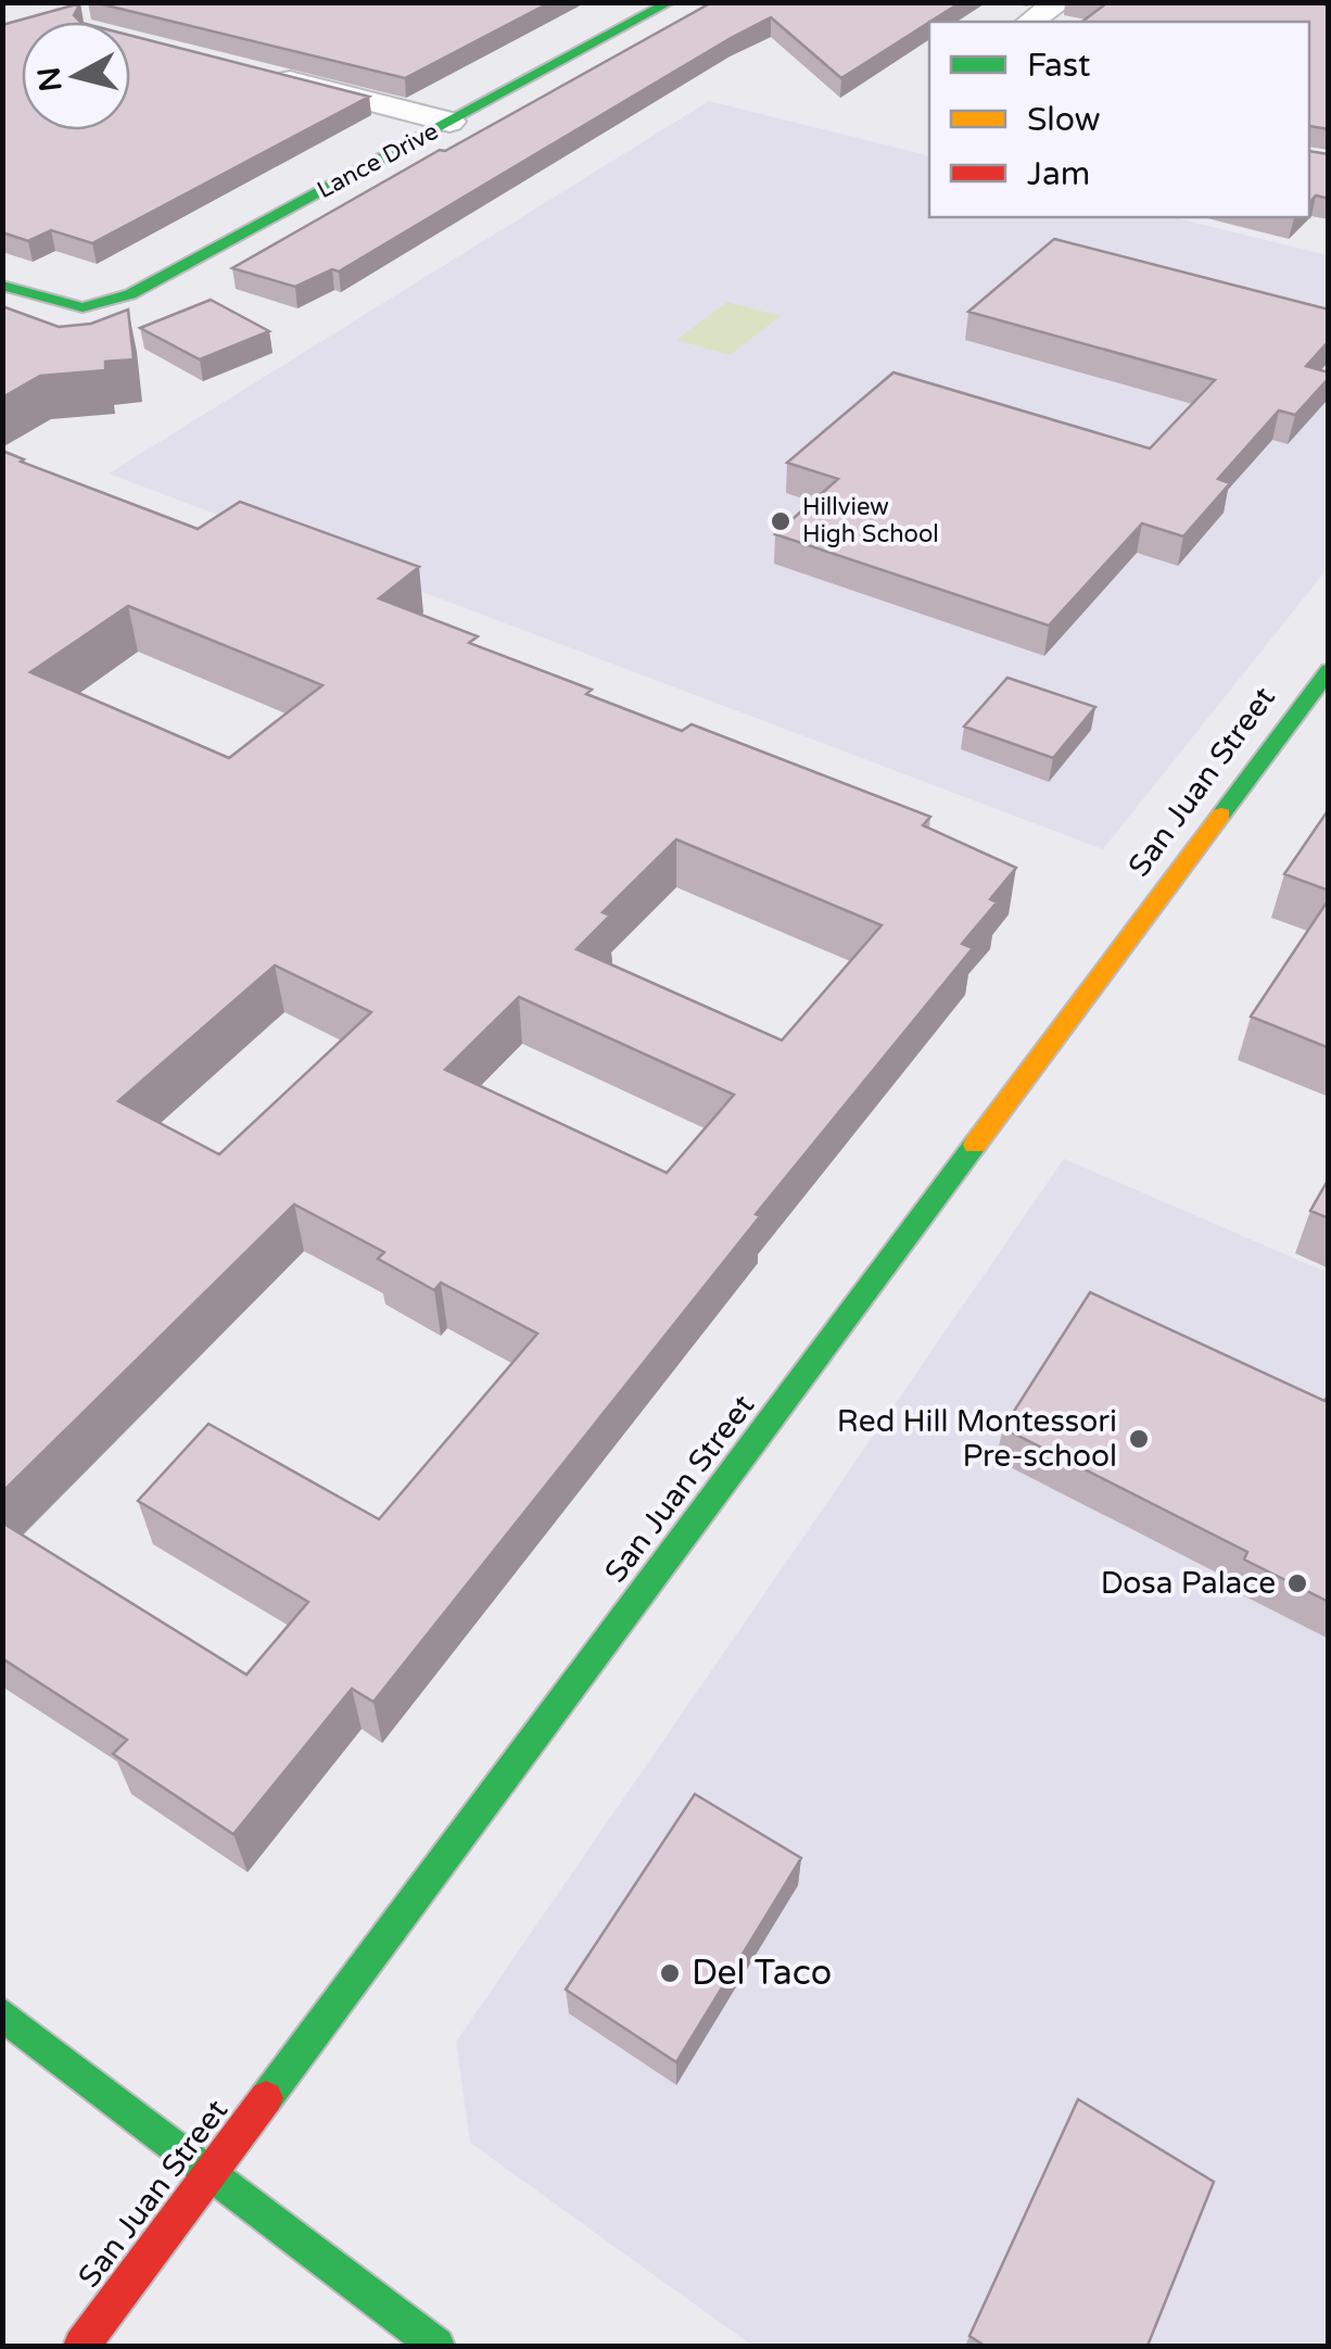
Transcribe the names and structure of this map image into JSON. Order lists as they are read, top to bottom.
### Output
{
  "streets": {
    "main road": ["Lance Drive", "San Juan Street"]
  },
  "places": [
    "Hillview High School",
    "Red Hill Montessori Pre-school",
    "Dosa Palace",
    "Del Taco"
  ],
  "legend": ["Fast", "Slow", "Jam"],
  "north": "left"
}
